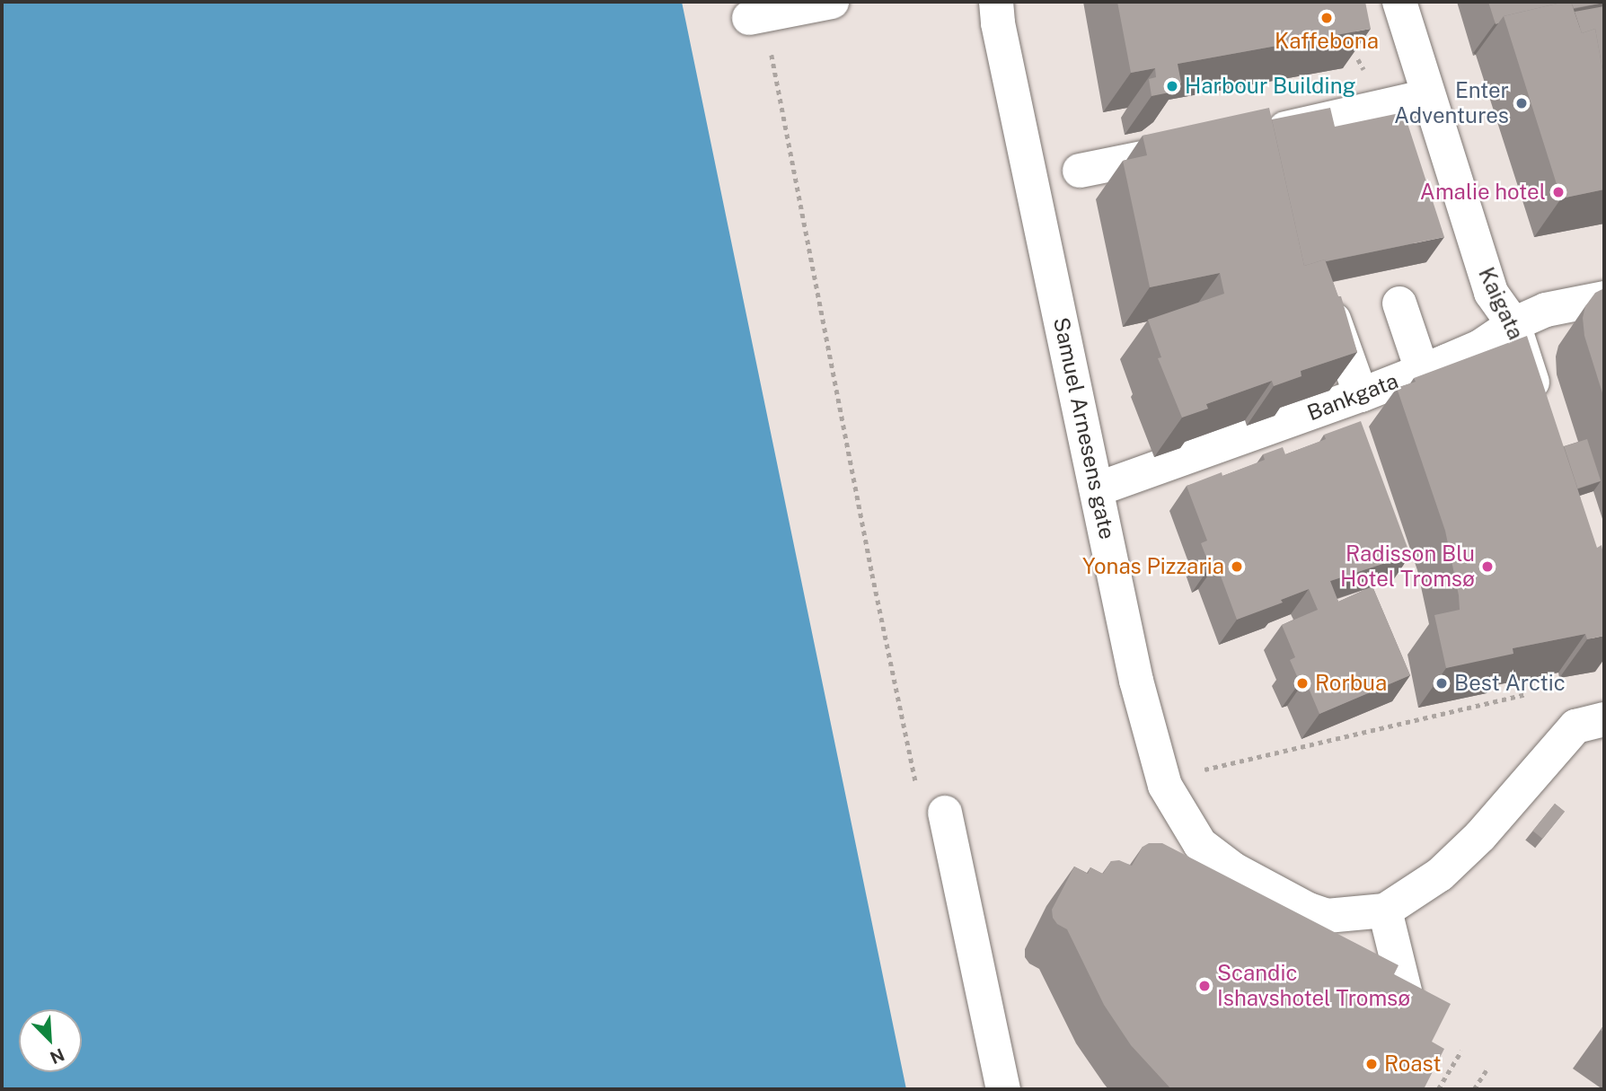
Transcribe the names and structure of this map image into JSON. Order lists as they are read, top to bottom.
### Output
{
  "streets": {
    "street": ["Kaigata", "Bankgata", "Samuel Arnesens gate"]
  },
  "crossings": [
    ["Kaigata", "Bankgata"],
    ["Bankgata", "Samuel Arnesens gate"]
  ],
  "places": [
    "Kaffebona",
    "Harbour Building",
    "Enter Adventures",
    "Amalie hotel",
    "Yonas Pizzaria",
    "Radisson Blu Hotel Tromsø",
    "Rorbua",
    "Best Arctic",
    "Scandic Ishavshotel Tromsø",
    "Roast"
  ],
  "north": "bottom right"
}
